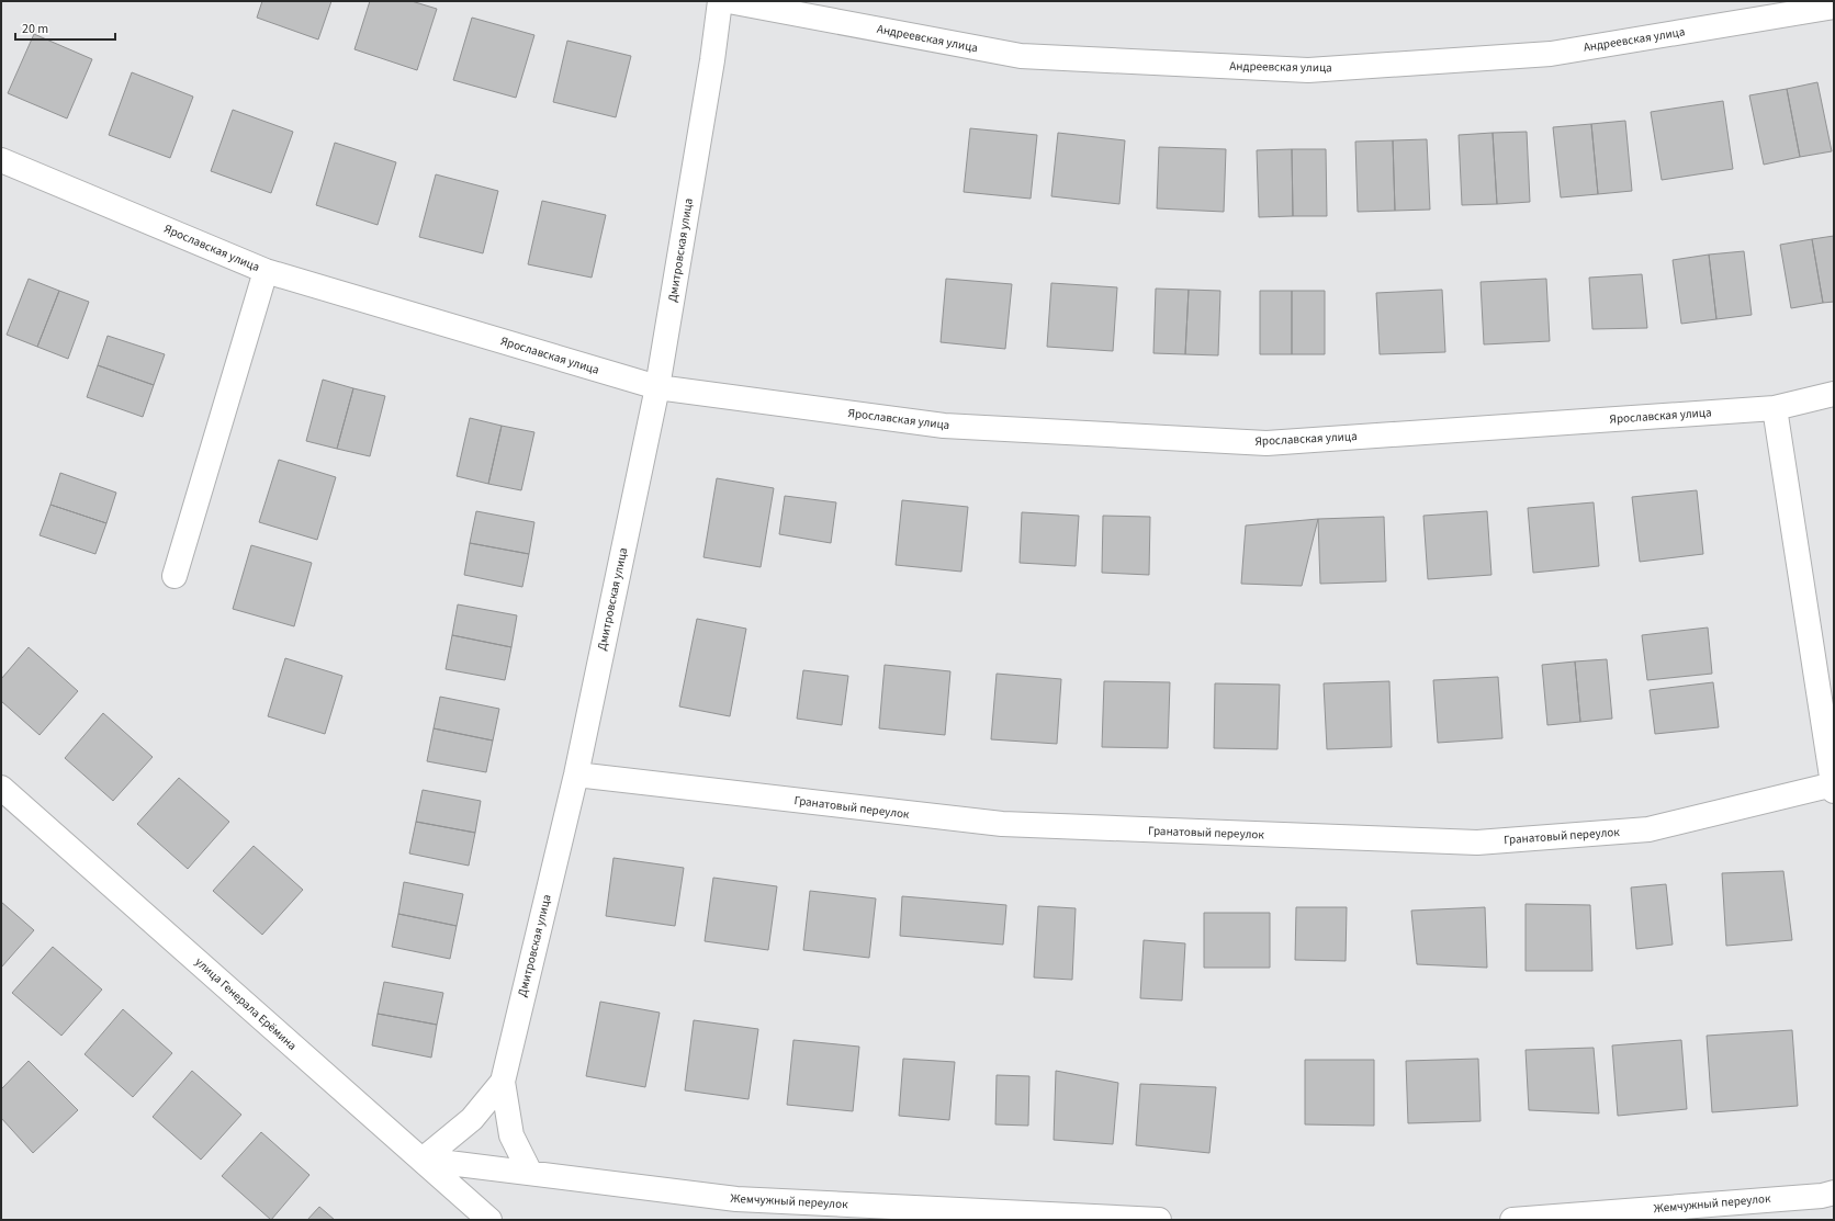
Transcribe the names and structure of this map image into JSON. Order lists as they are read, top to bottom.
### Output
{
  "streets": {
    "street": [
      "Андреевская улица",
      "Ярославская улица",
      "Дмитровская улица",
      "Гранатовый переулок",
      "улица Генерала Ерёмина",
      "Жемчужный переулок"
    ]
  },
  "crossings": [
    ["Ярославская улица", "Дмитровская улица"],
    ["Дмитровская улица", "Гранатовый переулок"],
    ["Дмитровская улица", "улица Генерала Ерёмина"],
    ["Дмитровская улица", "Жемчужный переулок"],
    ["улица Генерала Ерёмина", "Жемчужный переулок"]
  ],
  "scale_bar": "20 m"
}
